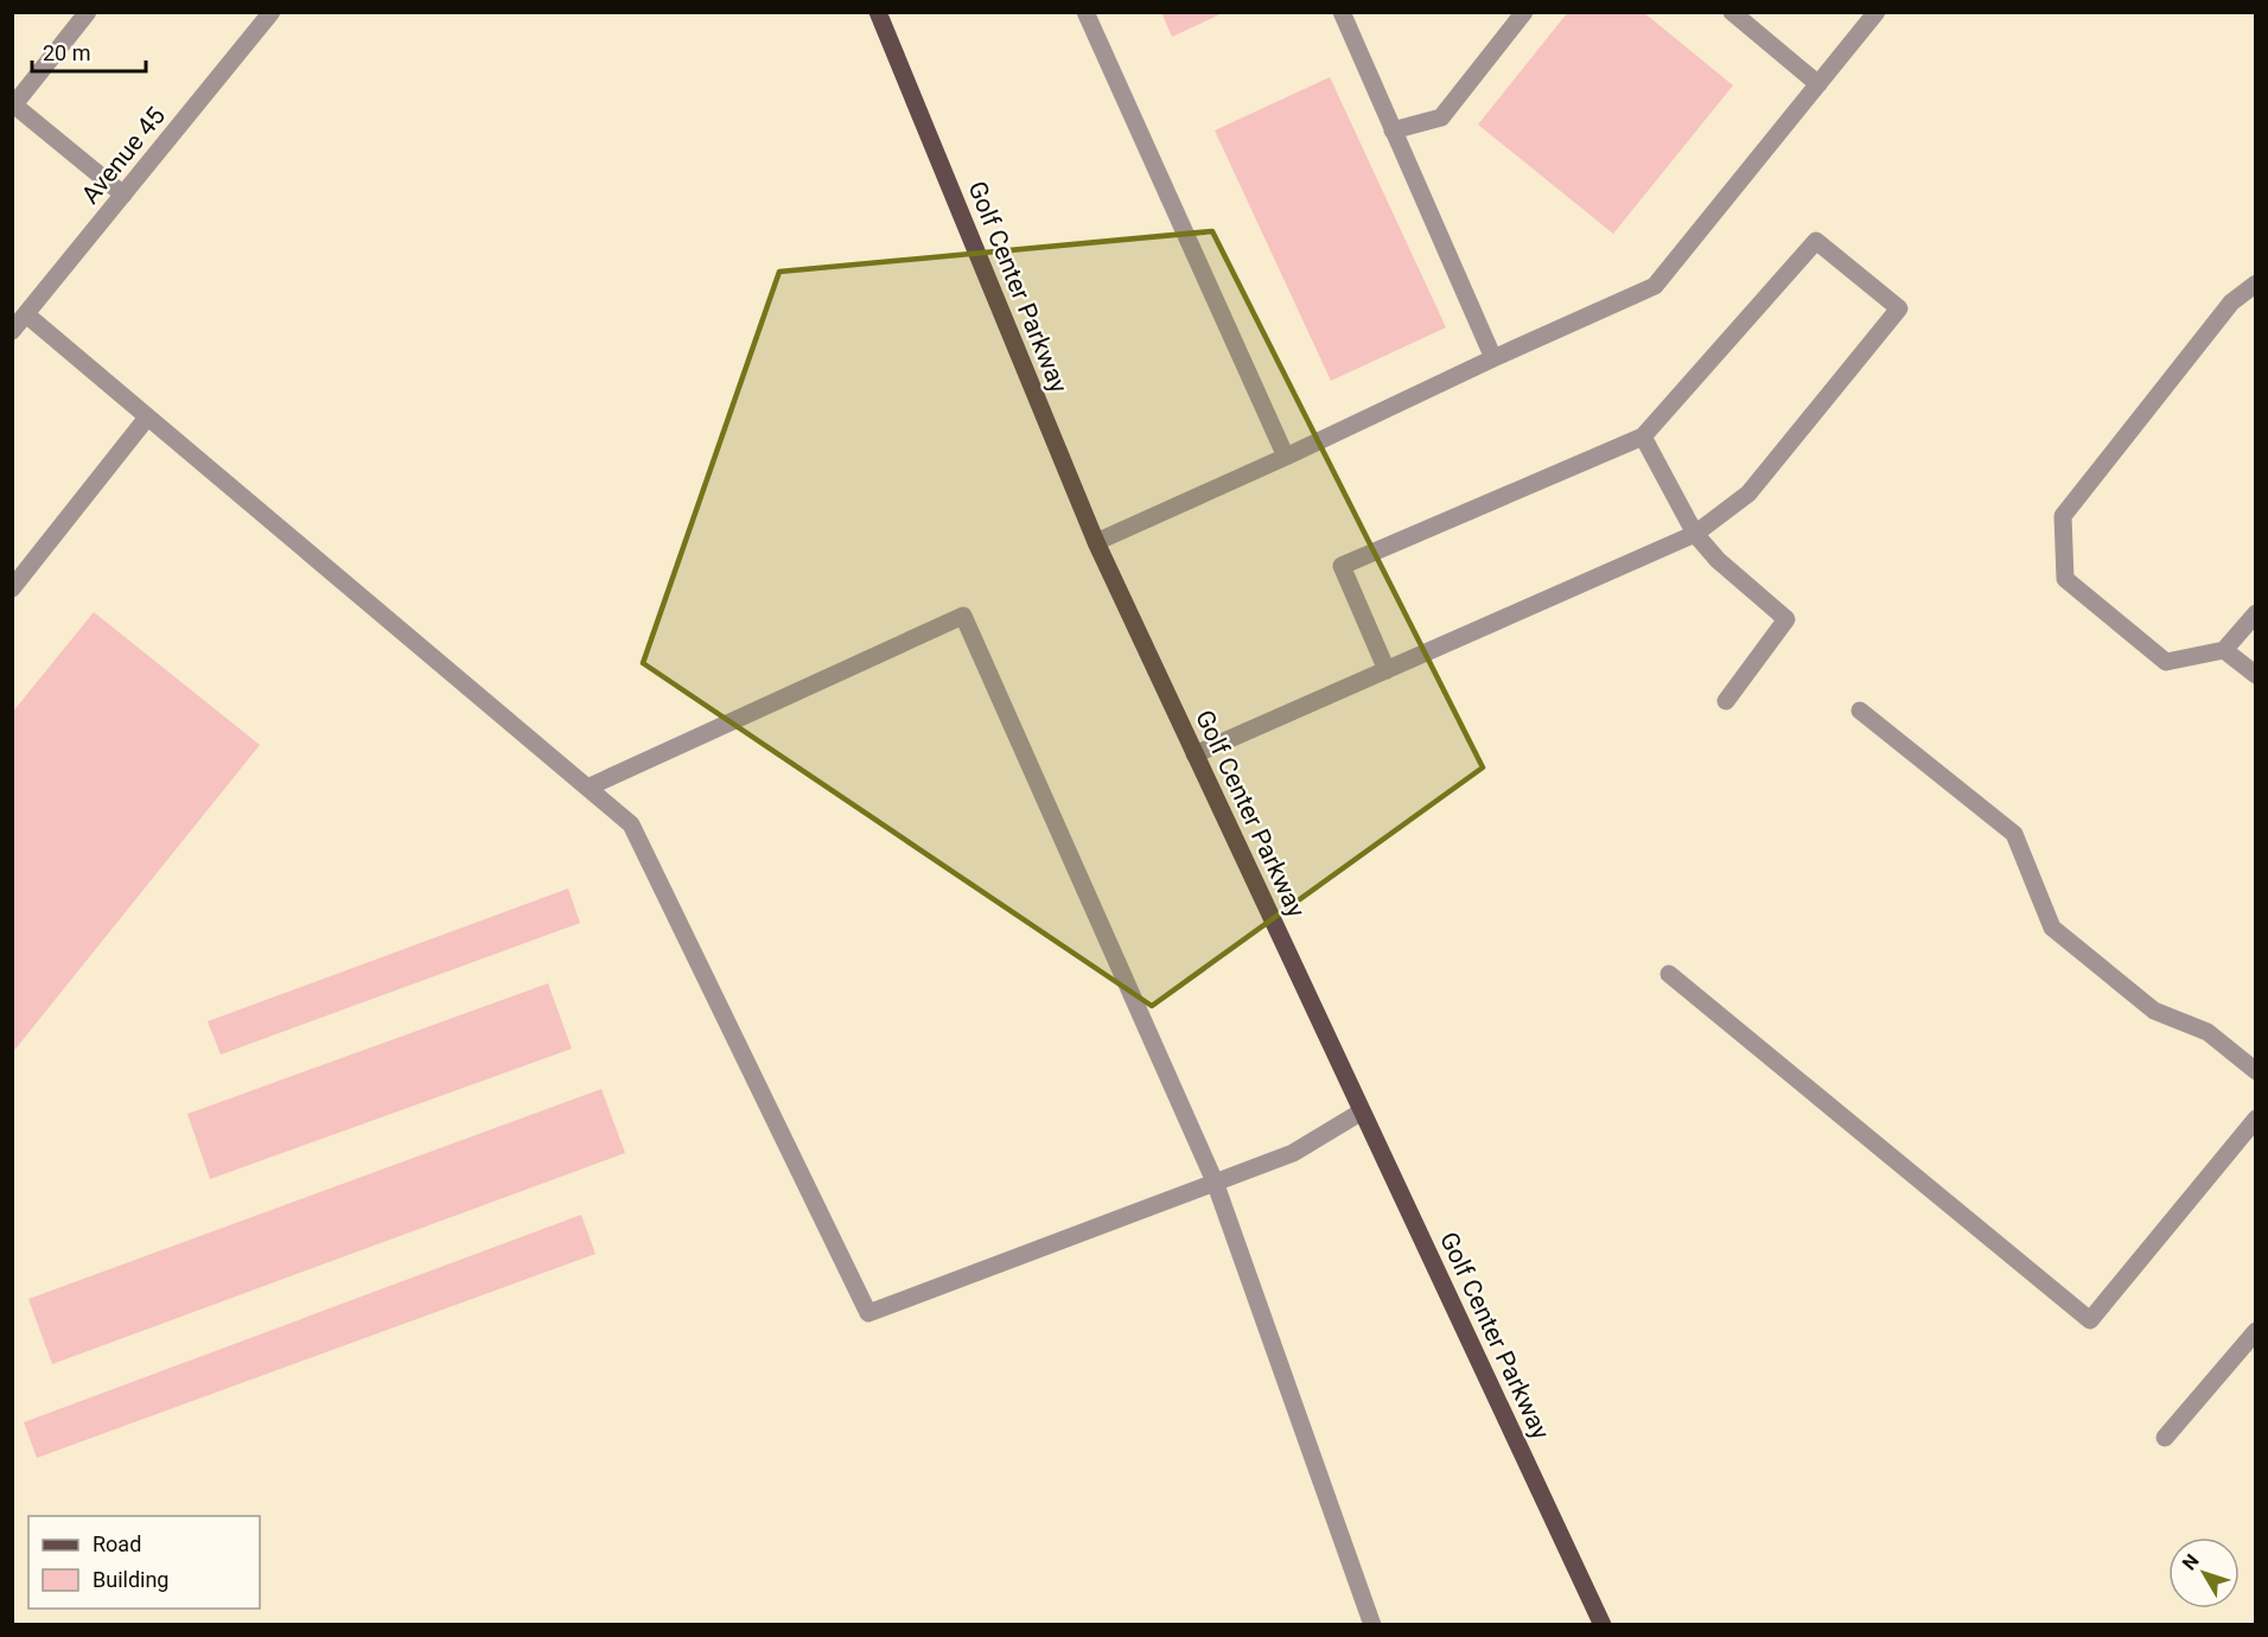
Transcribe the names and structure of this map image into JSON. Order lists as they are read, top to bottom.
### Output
{
  "streets": {
    "main road": ["Golf Center Parkway"],
    "street": ["Avenue 45"]
  },
  "legend": ["Road", "Building"],
  "scale_bar": "20 m",
  "north": "top left"
}
